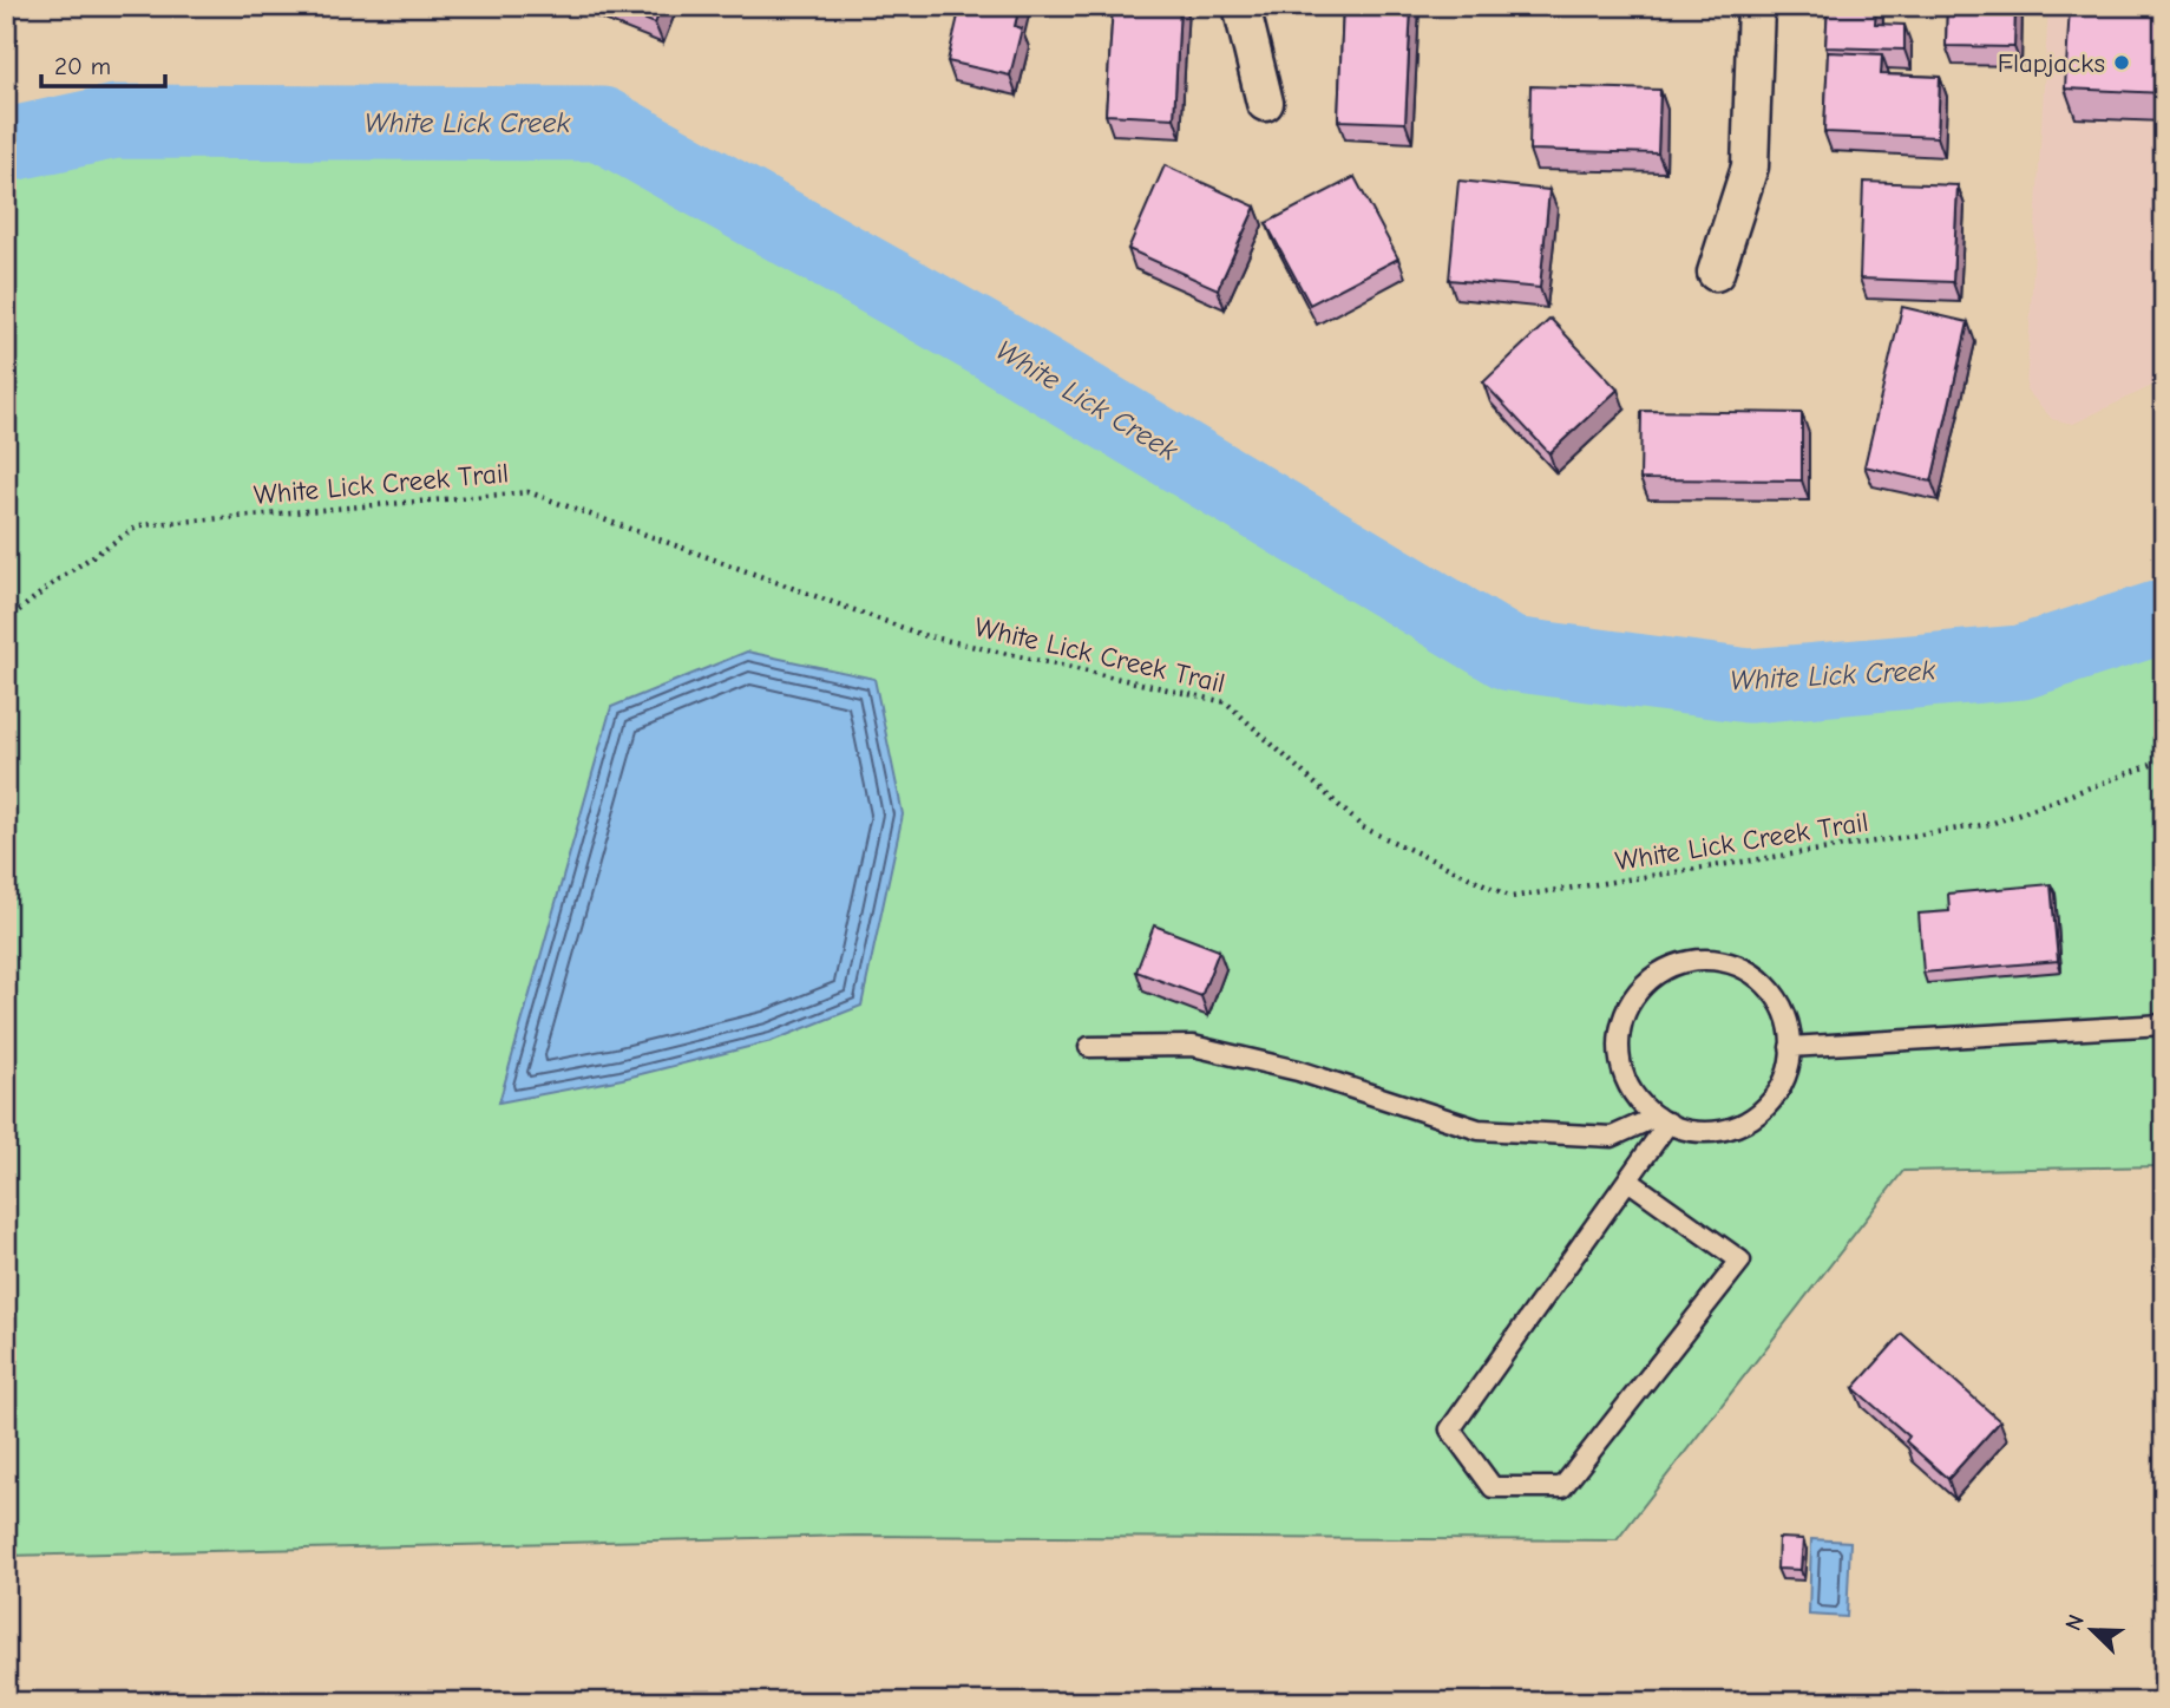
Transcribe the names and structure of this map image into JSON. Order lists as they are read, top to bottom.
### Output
{
  "streets": {
    "path": ["White Lick Creek Trail"]
  },
  "water": ["White Lick Creek"],
  "places": ["Flapjacks"],
  "scale_bar": "20 m",
  "north": "top left"
}
